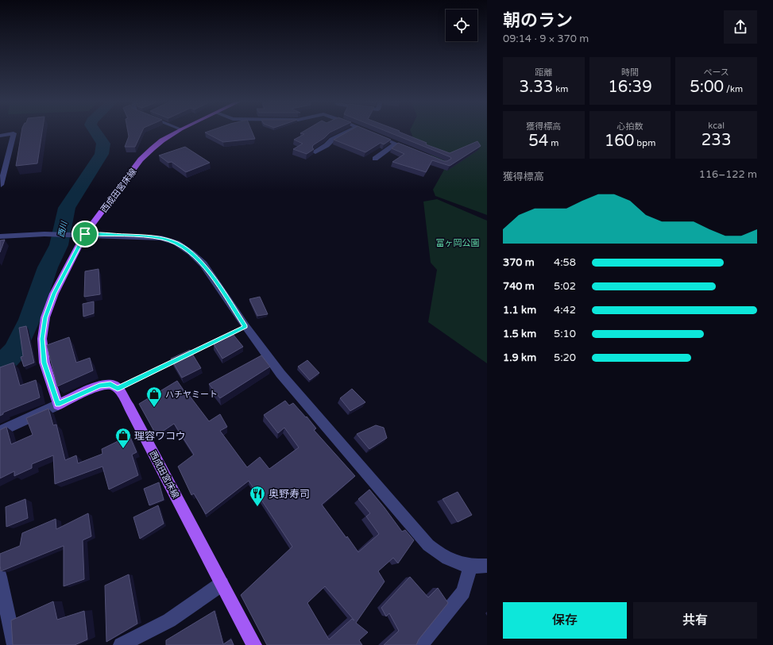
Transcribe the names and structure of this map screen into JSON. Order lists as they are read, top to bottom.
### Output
{
  "streets": {
    "main road": ["西成田宮床線"]
  },
  "water": ["西川"],
  "parks": ["富ヶ岡公園"],
  "places": {
    "shop": ["ハチヤミート", "理容ワコウ"],
    "restaurant": ["奥野寿司"]
  },
  "page": {
    "heading": ["朝のラン", "09:14 · 9 × 370 m"],
    "stats": [
      ["距離", "3.33 km"],
      ["時間", "16:39"],
      ["ペース", "5:00 /km"],
      ["獲得標高", "54 m"],
      ["心拍数", "160 bpm"],
      ["kcal", "233"]
    ],
    "chart": ["獲得標高", "116–122 m"],
    "list": [
      {
        "name": "370 m",
        "note": "4:58"
      },
      {
        "name": "740 m",
        "note": "5:02"
      },
      {
        "name": "1.1 km",
        "note": "4:42"
      },
      {
        "name": "1.5 km",
        "note": "5:10"
      },
      {
        "name": "1.9 km",
        "note": "5:20"
      }
    ],
    "buttons": ["保存", "共有"]
  }
}
